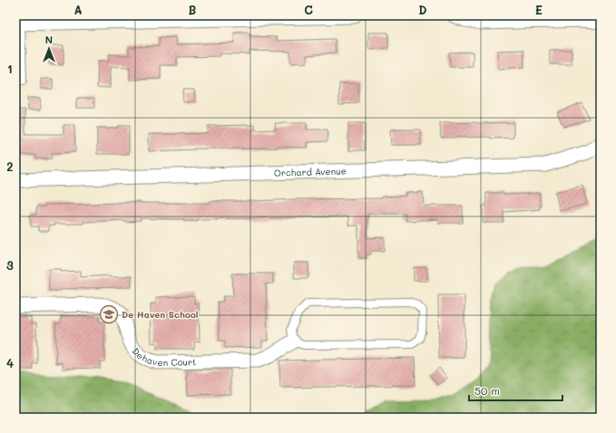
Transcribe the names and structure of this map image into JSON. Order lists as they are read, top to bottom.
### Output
{
  "streets": {
    "street": ["Orchard Avenue", "Dehaven Court"]
  },
  "places": {
    "school or university": ["De Haven School"]
  },
  "scale_bar": "50 m",
  "north": "top",
  "grid": {
    "columns": [
      "A",
      "B",
      "C",
      "D",
      "E"
    ],
    "rows": [
      "1",
      "2",
      "3",
      "4"
    ]
  }
}
